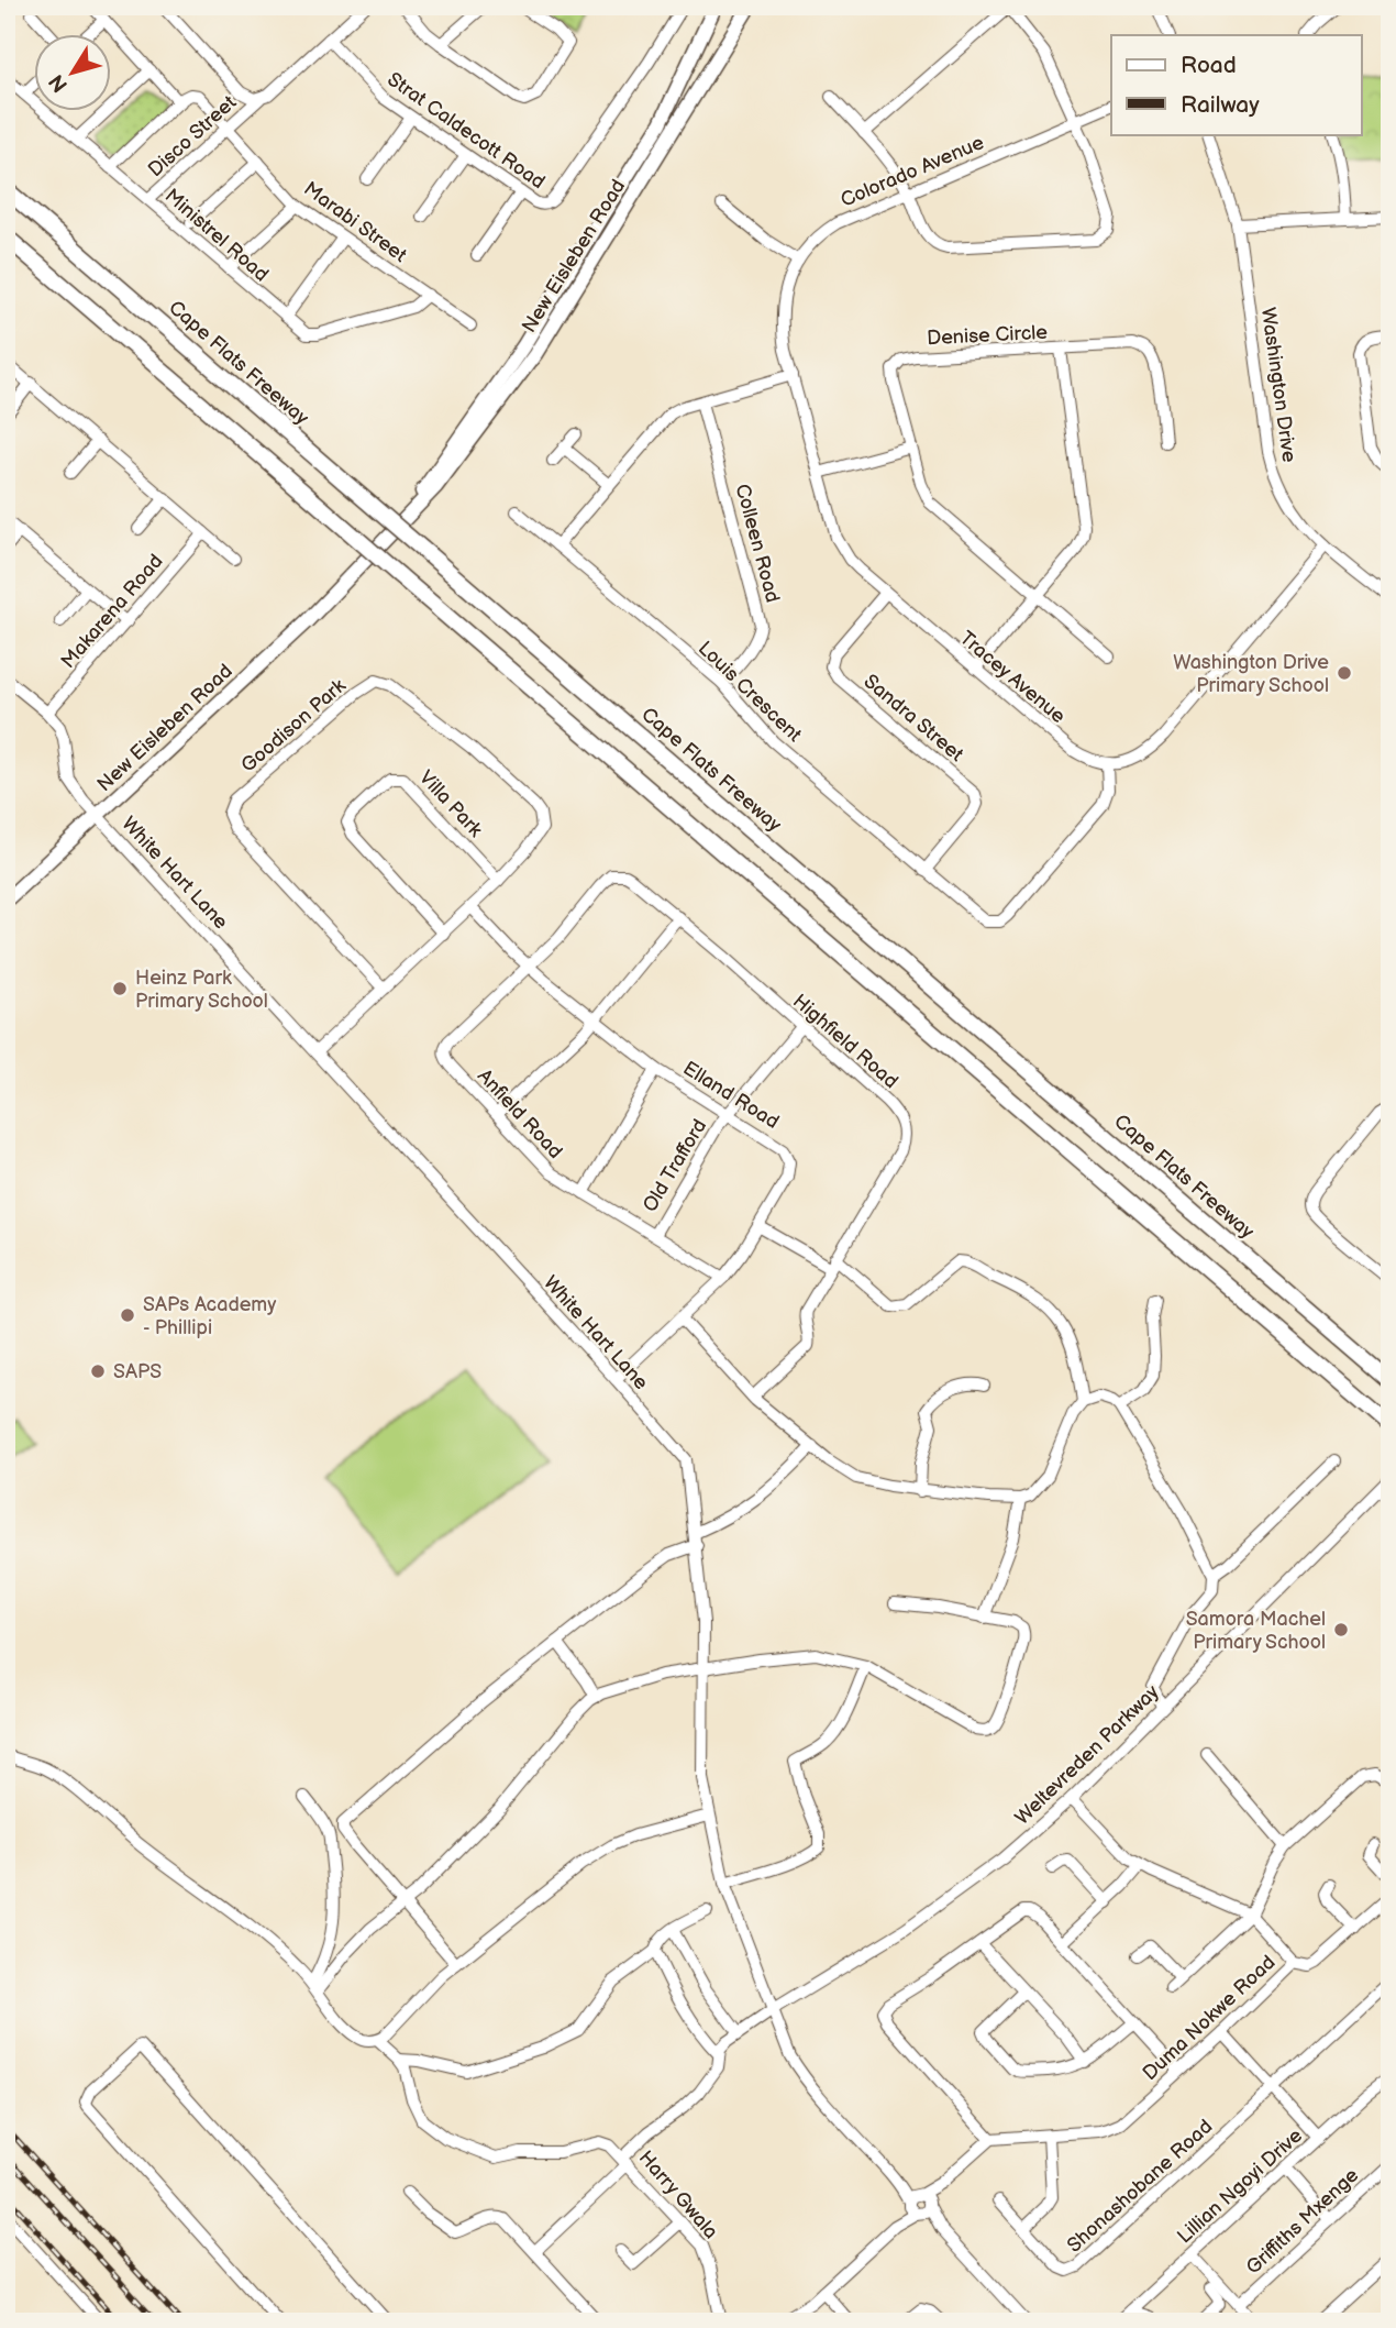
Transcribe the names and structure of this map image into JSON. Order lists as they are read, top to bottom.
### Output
{
  "streets": {
    "highway": ["Cape Flats Freeway"],
    "main road": ["New Eisleben Road"],
    "street": [
      "Strat Caldecott Road",
      "Disco Street",
      "Colorado Avenue",
      "Marabi Street",
      "Ministrel Road",
      "Denise Circle",
      "Washington Drive",
      "Colleen Road",
      "Makarena Road",
      "Tracey Avenue",
      "Louis Crescent",
      "Sandra Street",
      "Goodison Park",
      "Villa Park",
      "White Hart Lane",
      "Highfield Road",
      "Elland Road",
      "Anfield Road",
      "Old Trafford",
      "Weltevreden Parkway",
      "Duma Nokwe Road",
      "Shonashobane Road",
      "Lillian Ngoyi Drive",
      "Harry Gwala",
      "Griffiths Mxenge"
    ]
  },
  "crossings": [
    ["Strat Caldecott Road", "Disco Street"],
    ["Disco Street", "Marabi Street"],
    ["Disco Street", "Ministrel Road"],
    ["Colorado Avenue", "Tracey Avenue"],
    ["Marabi Street", "Ministrel Road"],
    ["New Eisleben Road", "White Hart Lane"],
    ["Colleen Road", "Louis Crescent"],
    ["Makarena Road", "White Hart Lane"],
    ["Tracey Avenue", "Louis Crescent"],
    ["Tracey Avenue", "Sandra Street"],
    ["Louis Crescent", "Sandra Street"],
    ["Goodison Park", "Villa Park"],
    ["White Hart Lane", "Elland Road"],
    ["White Hart Lane", "Weltevreden Parkway"],
    ["Highfield Road", "Elland Road"],
    ["Highfield Road", "Anfield Road"],
    ["Highfield Road", "Old Trafford"],
    ["Elland Road", "Anfield Road"],
    ["Elland Road", "Old Trafford"],
    ["Anfield Road", "Old Trafford"],
    ["Weltevreden Parkway", "Duma Nokwe Road"],
    ["Weltevreden Parkway", "Harry Gwala"]
  ],
  "places": [
    "Washington Drive Primary School",
    "Heinz Park Primary School",
    "SAPs Academy - Phillipi",
    "SAPS",
    "Samora Machel Primary School"
  ],
  "legend": ["Road", "Railway"],
  "north": "bottom left"
}
